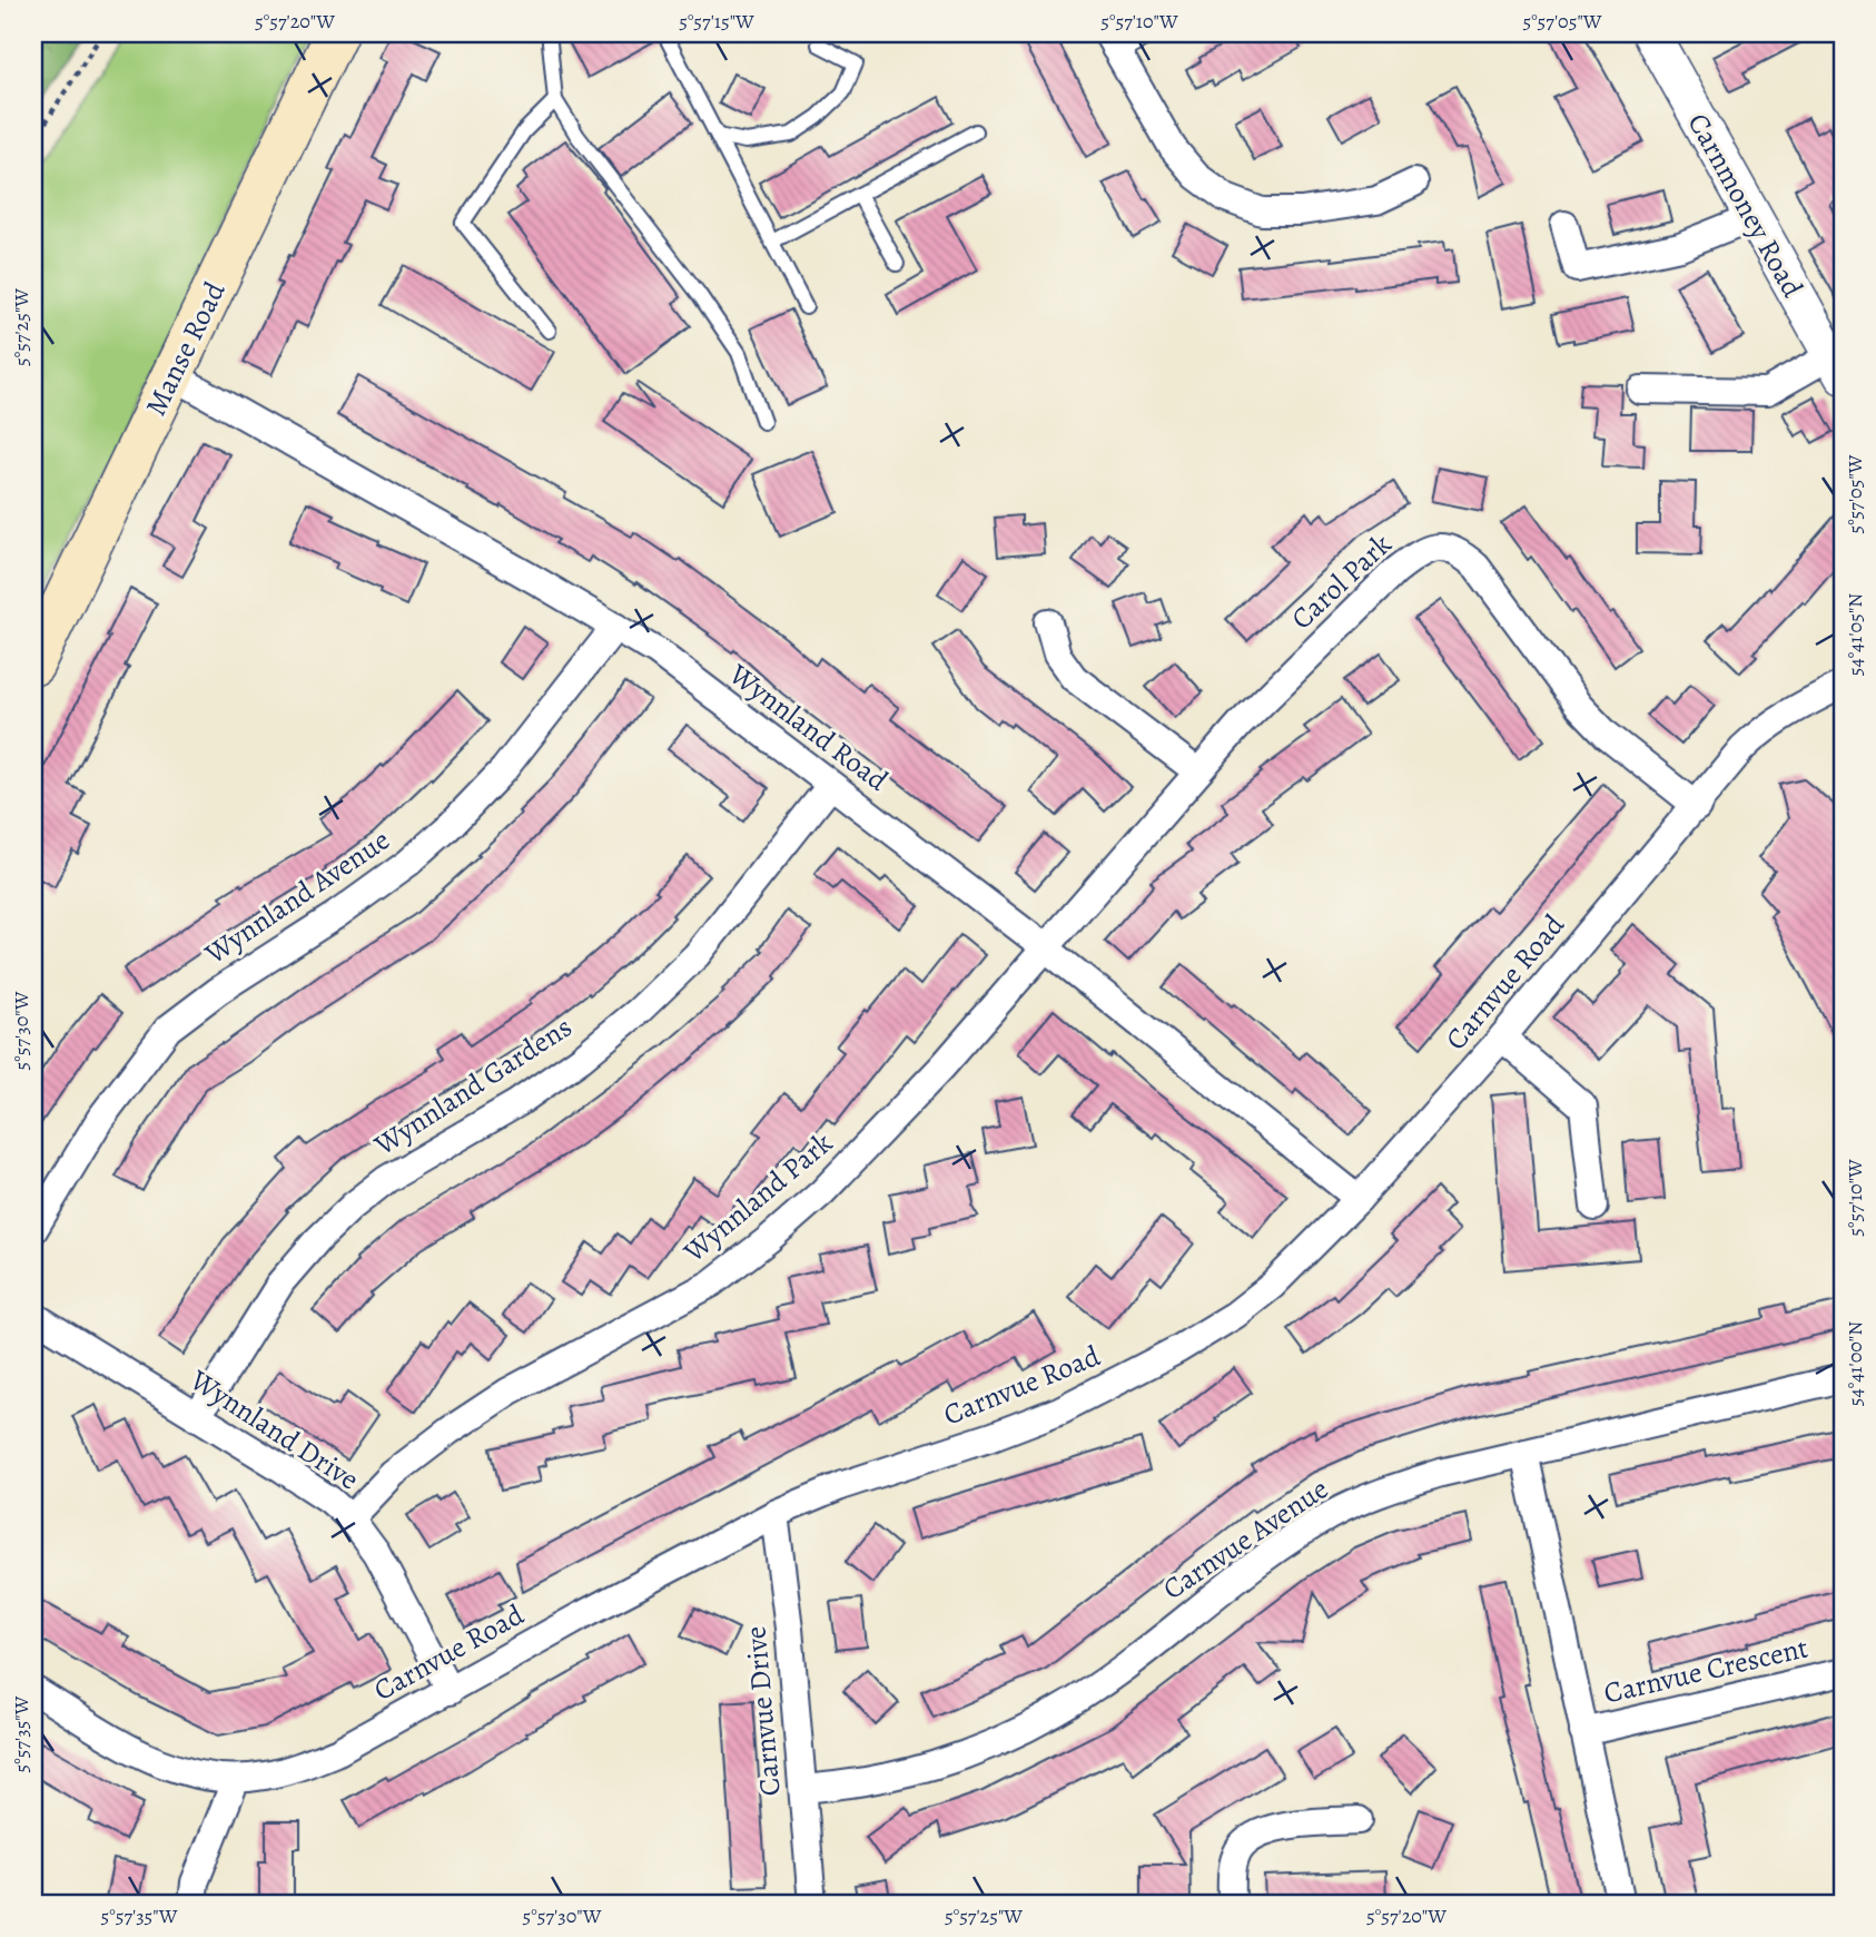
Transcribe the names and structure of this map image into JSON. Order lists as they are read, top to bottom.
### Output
{
  "streets": {
    "main road": ["Manse Road"],
    "street": [
      "Carnmoney Road",
      "Carol Park",
      "Wynnland Road",
      "Wynnland Avenue",
      "Carnvue Road",
      "Wynnland Gardens",
      "Wynnland Park",
      "Wynnland Drive",
      "Carnvue Avenue",
      "Carnvue Crescent",
      "Carnvue Drive"
    ]
  },
  "crossings": [
    ["Manse Road", "Wynnland Road"],
    ["Carol Park", "Wynnland Road"],
    ["Carol Park", "Carnvue Road"],
    ["Carol Park", "Wynnland Park"],
    ["Wynnland Road", "Wynnland Avenue"],
    ["Wynnland Road", "Carnvue Road"],
    ["Wynnland Road", "Wynnland Gardens"],
    ["Wynnland Road", "Wynnland Park"],
    ["Carnvue Road", "Wynnland Drive"],
    ["Carnvue Road", "Carnvue Drive"],
    ["Wynnland Gardens", "Wynnland Drive"],
    ["Wynnland Park", "Wynnland Drive"],
    ["Carnvue Avenue", "Carnvue Drive"]
  ],
  "coordinates": [
    "5°57'20\"W",
    "5°57'15\"W",
    "5°57'10\"W",
    "5°57'05\"W",
    "5°57'25\"W",
    "54°41'05\"N",
    "5°57'30\"W",
    "54°41'00\"N",
    "5°57'35\"W"
  ]
}
